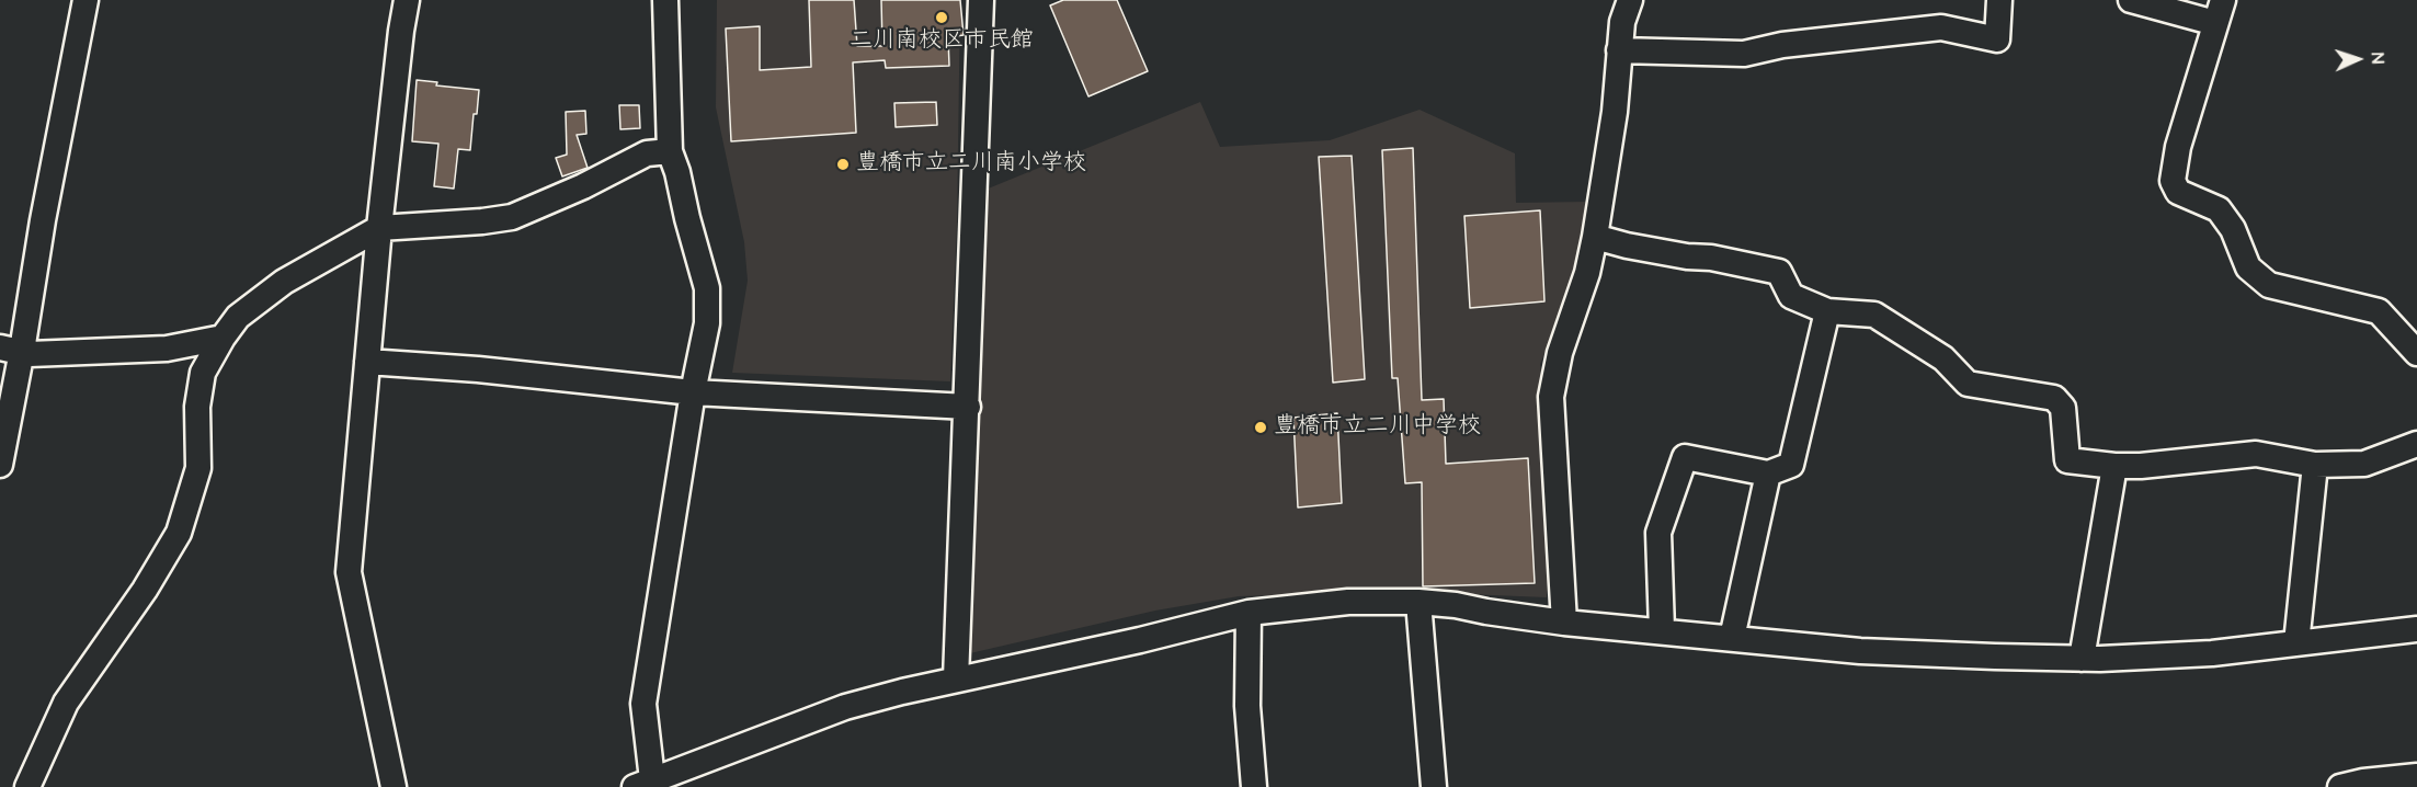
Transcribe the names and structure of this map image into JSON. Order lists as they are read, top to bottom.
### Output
{
  "places": ["二川南校区市民館", "豊橋市立二川南小学校", "豊橋市立二川中学校"],
  "north": "right"
}
